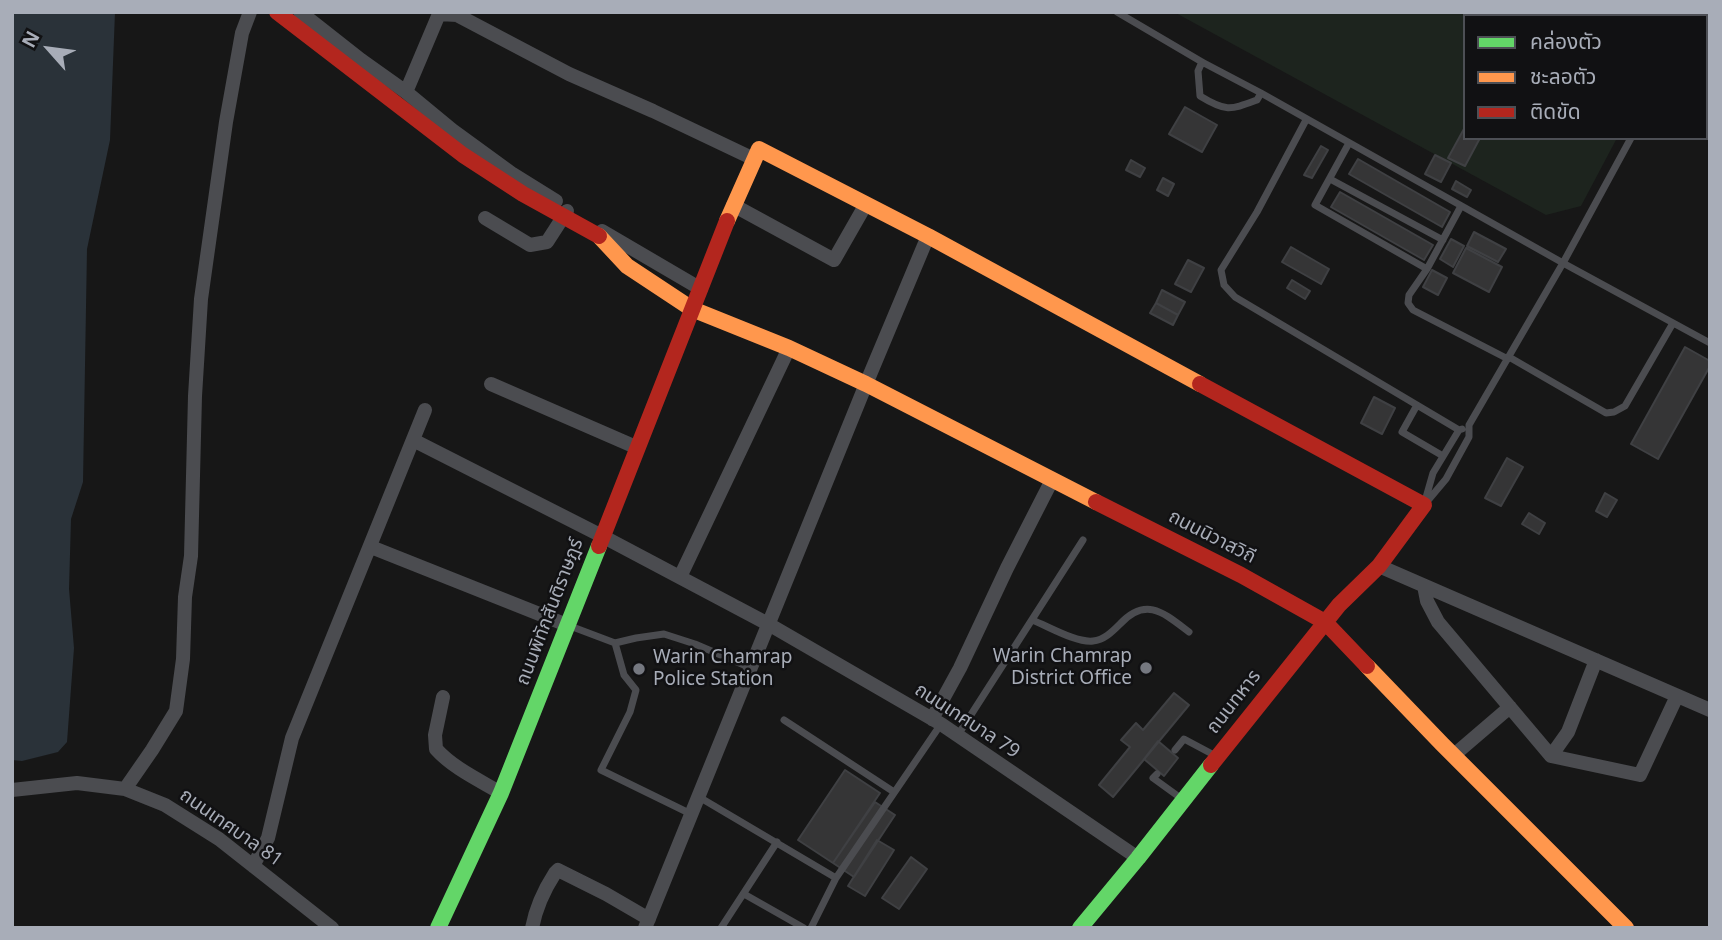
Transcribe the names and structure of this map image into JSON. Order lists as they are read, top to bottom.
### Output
{
  "streets": {
    "street": [
      "ถนนนิวาสวิถี",
      "ถนนพิทักสันติราษฎร์",
      "ถนนทหาร",
      "ถนนเทศบาล 79",
      "ถนนเทศบาล 81"
    ]
  },
  "crossings": [
    ["ถนนนิวาสวิถี", "ถนนพิทักสันติราษฎร์"],
    ["ถนนนิวาสวิถี", "ถนนทหาร"],
    ["ถนนพิทักสันติราษฎร์", "ถนนเทศบาล 79"],
    ["ถนนทหาร", "ถนนเทศบาล 79"]
  ],
  "places": ["Warin Chamrap District Office", "Warin Chamrap Police Station"],
  "legend": ["คล่องตัว", "ชะลอตัว", "ติดขัด"],
  "north": "top left"
}
